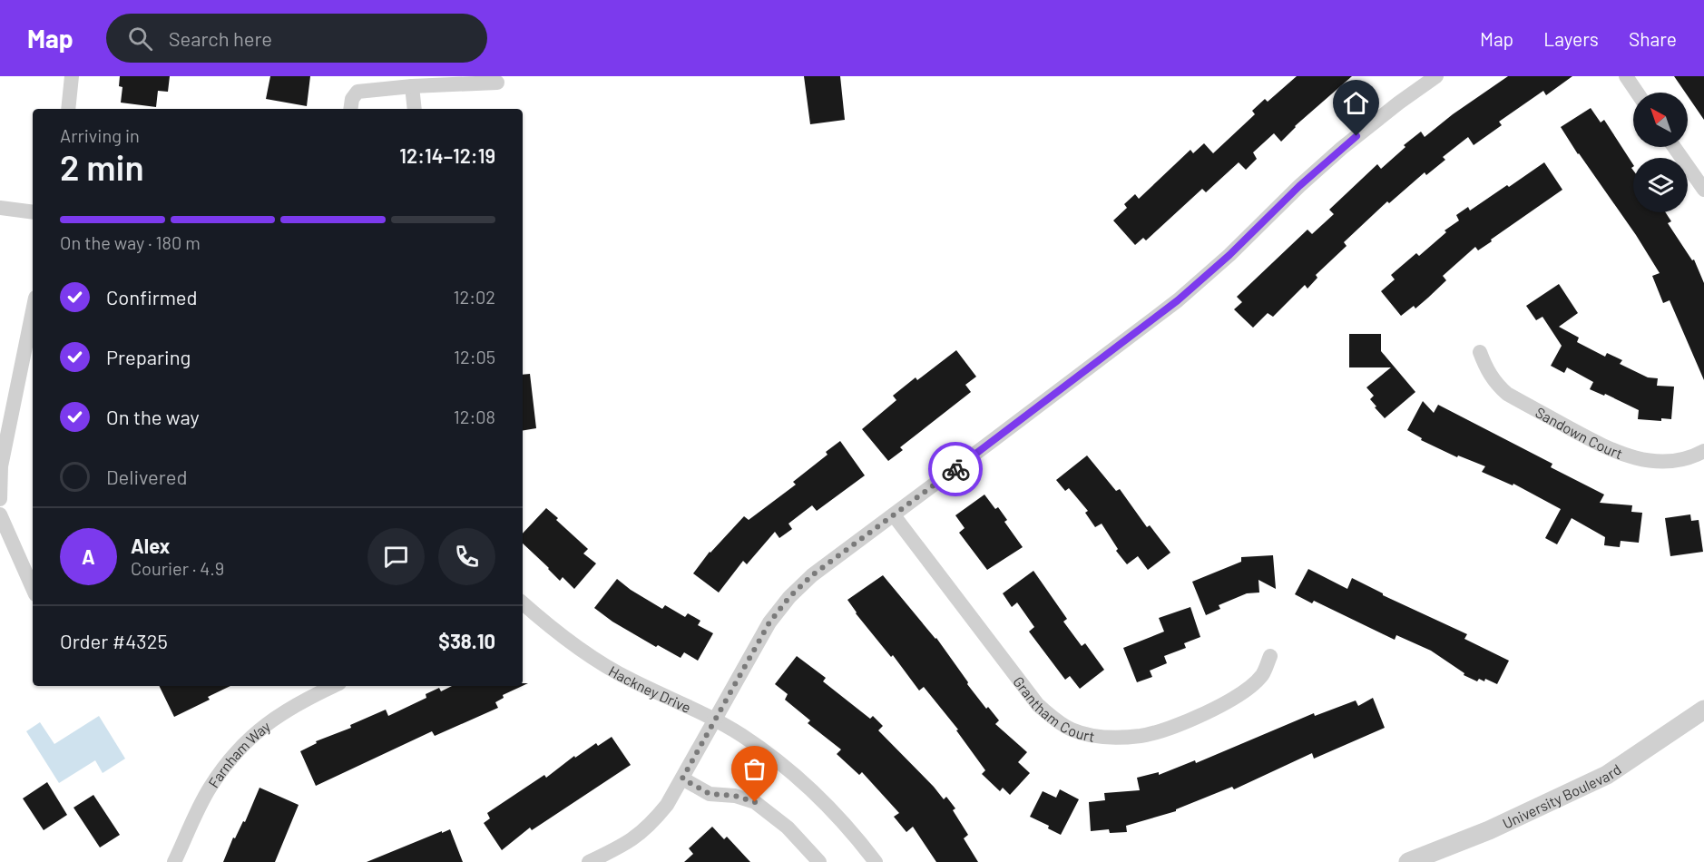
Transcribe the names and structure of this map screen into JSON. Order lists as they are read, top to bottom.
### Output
{
  "streets": {
    "street": [
      "Sandown Court",
      "Hackney Drive",
      "Grantham Court",
      "Farnham Way",
      "University Boulevard"
    ]
  },
  "north": "top left",
  "page": {
    "header": "Map",
    "search": "Search here",
    "nav": ["Map", "Layers", "Share"],
    "heading": ["2 min", "Arriving in", "12:14–12:19"],
    "panel": [
      "Alex",
      "Courier · 4.9",
      "Order #4325",
      "$38.10"
    ],
    "bar": "On the way · 180 m",
    "list": [
      ["Confirmed", "12:02"],
      ["Preparing", "12:05"],
      ["On the way", "12:08"],
      "Delivered"
    ],
    "round": "A"
  }
}
